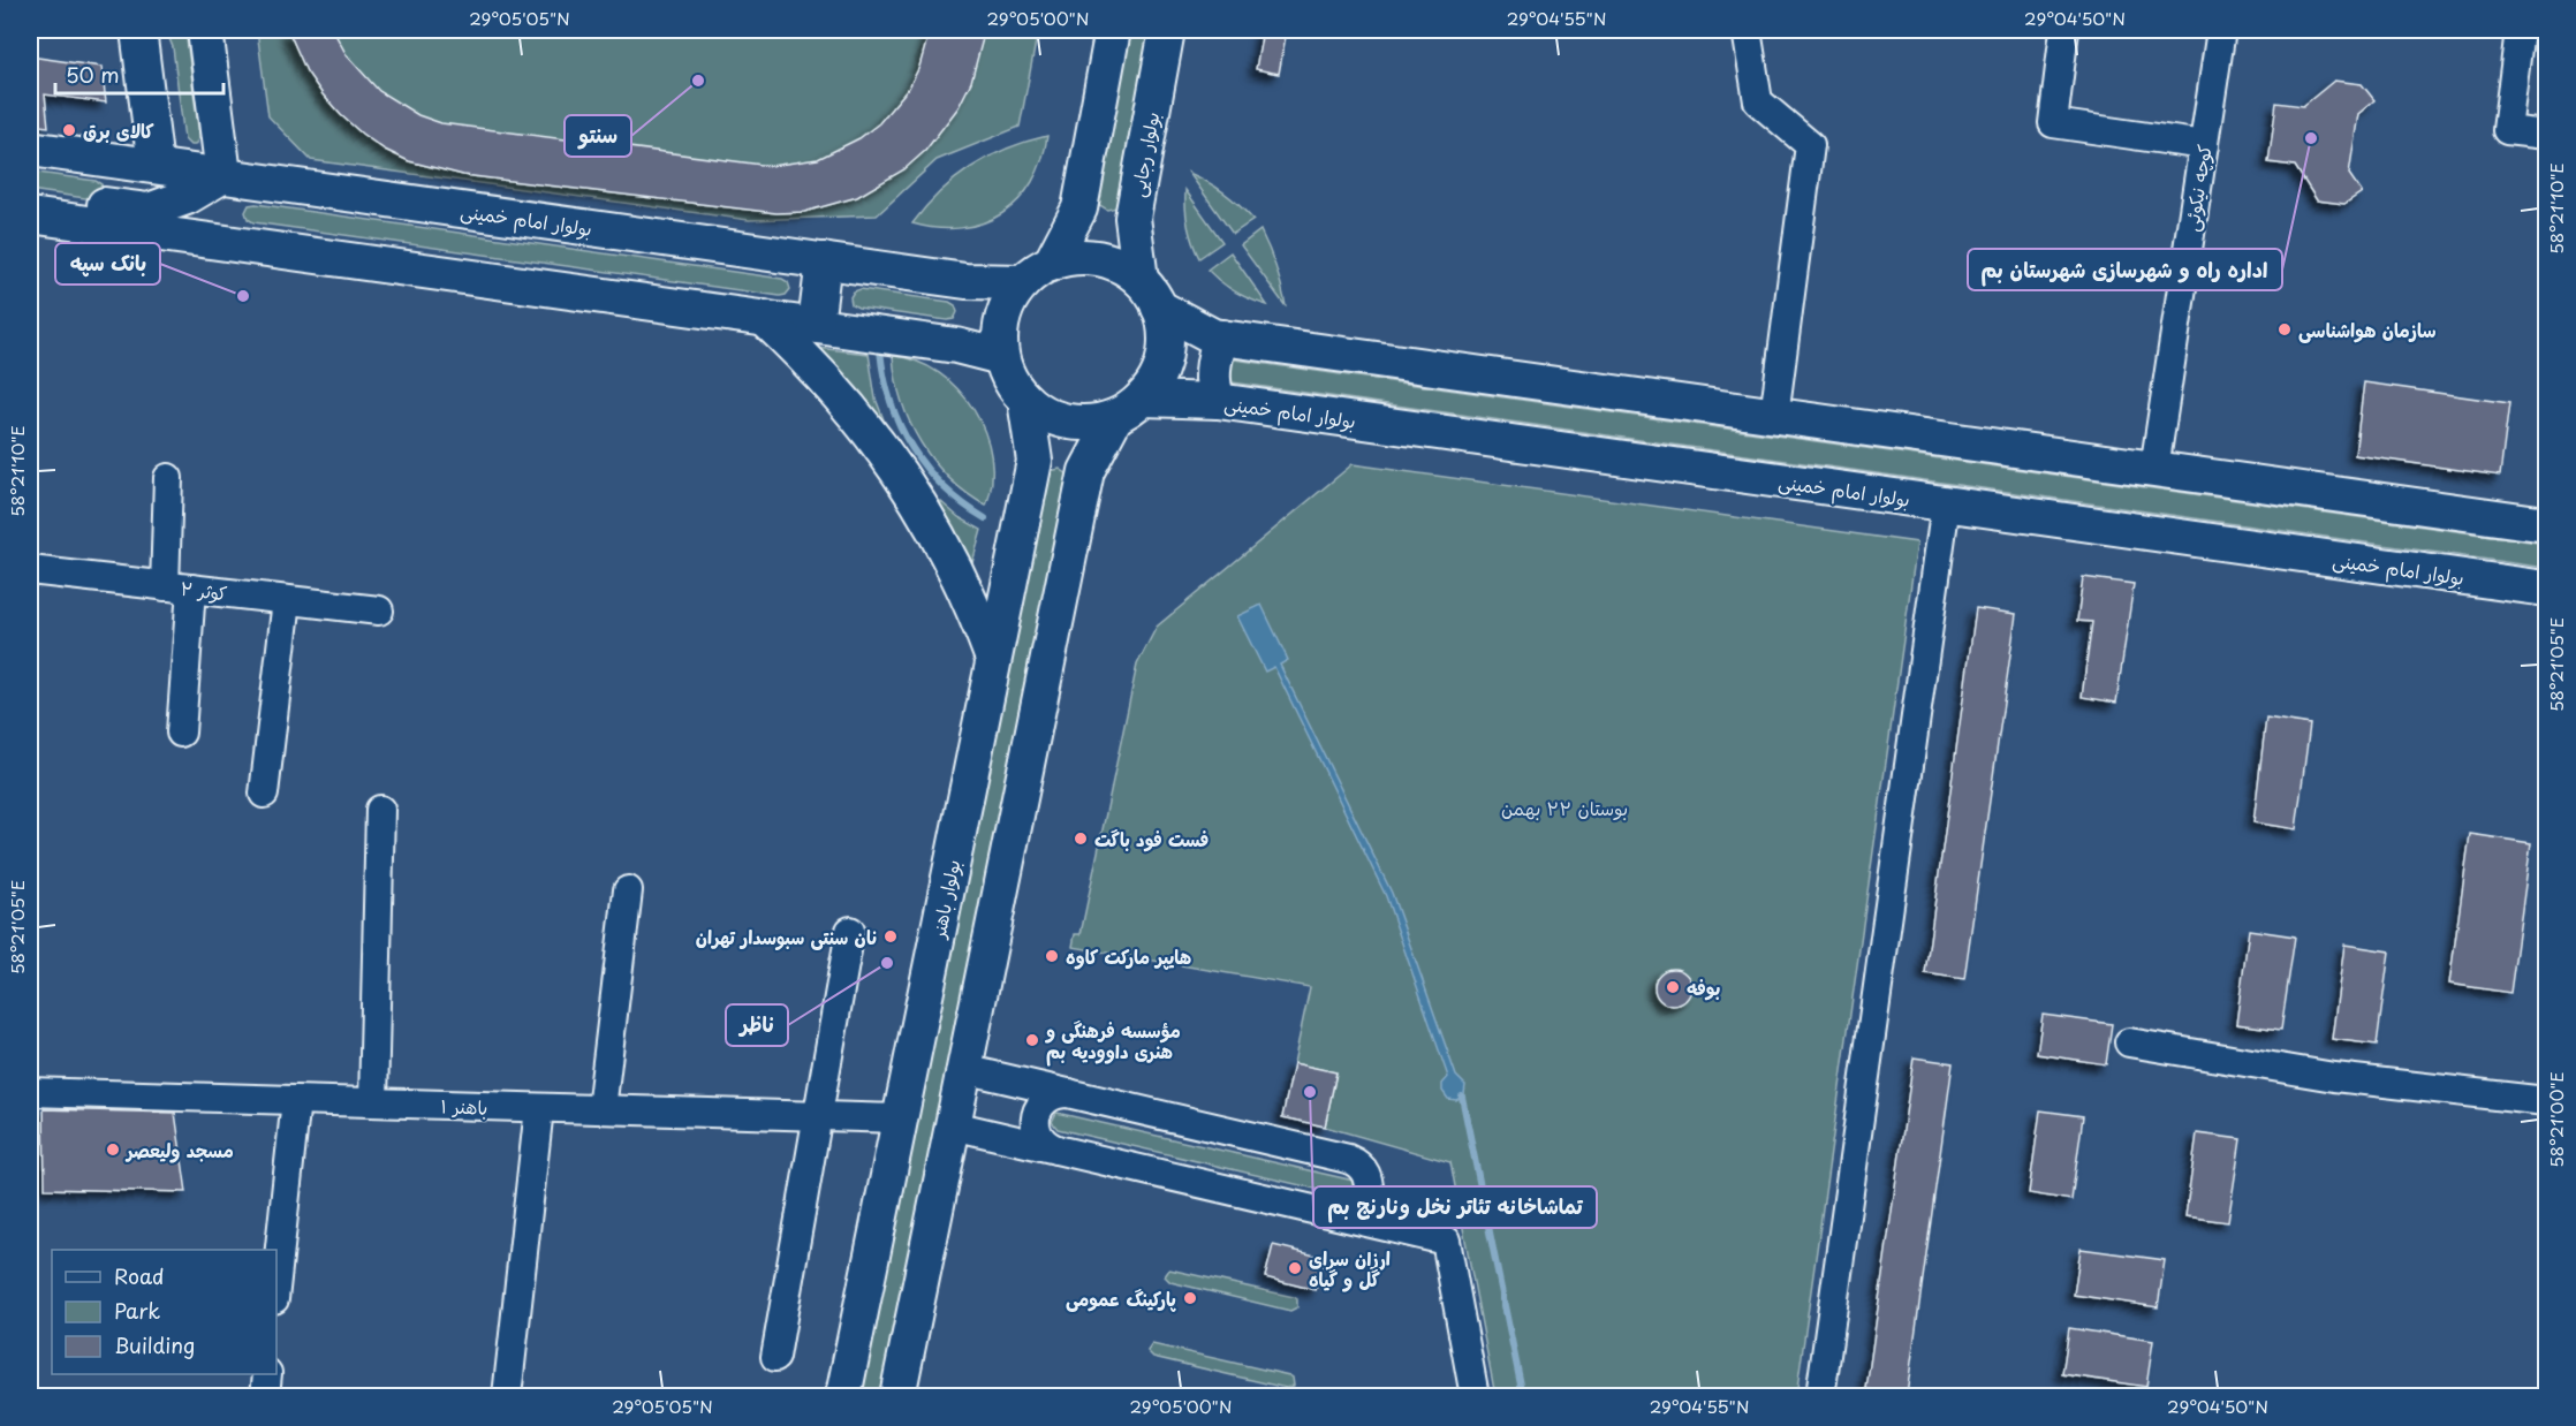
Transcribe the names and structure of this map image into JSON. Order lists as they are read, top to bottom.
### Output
{
  "streets": {
    "main road": ["بولوار رجایی", "بولوار امام خمینی", "بولوار باهنر"],
    "street": ["کوچه نیکوئی", "کوثر ۲", "باهنر ۱"]
  },
  "crossings": [
    ["بولوار رجایی", "بولوار امام خمینی"],
    ["بولوار رجایی", "بولوار باهنر"],
    ["بولوار امام خمینی", "بولوار باهنر"],
    ["بولوار باهنر", "باهنر ۱"]
  ],
  "parks": ["بوستان ۲۲ بهمن"],
  "places": [
    "سنتو",
    "کالای برق",
    "اداره راه و شهرسازی شهرستان بم",
    "بانک سپه",
    "سازمان هواشناسی",
    "فست فود باگت",
    "نان سنتی سبوسدار تهران",
    "هایپر مارکت کاوه",
    "ناظر",
    "بوفه",
    "مؤسسه فرهنگی و هنری داوودیه بم",
    "تماشاخانه تئاتر نخل ونارنج بم",
    "مسجد ولیعصر",
    "ارزان سرای گل و گیاه",
    "پارکینگ عمومی"
  ],
  "legend": ["Road", "Park", "Building"],
  "scale_bar": "50 m",
  "coordinates": [
    "29°05'05\"N",
    "29°05'00\"N",
    "29°04'55\"N",
    "29°04'50\"N",
    "58°21'10\"E",
    "58°21'05\"E",
    "58°21'00\"E"
  ]
}
